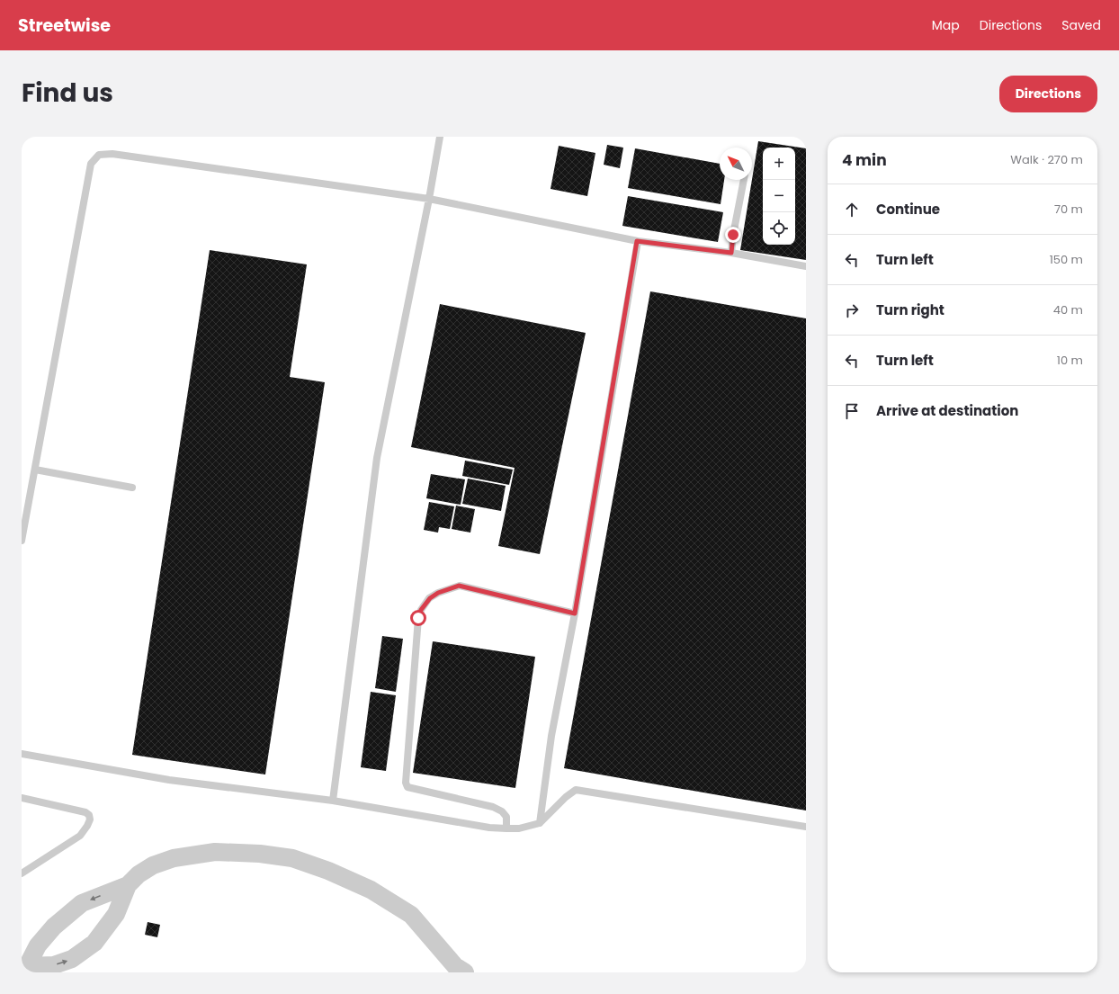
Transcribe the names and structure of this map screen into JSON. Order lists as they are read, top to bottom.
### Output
{
  "north": "top left",
  "page": {
    "header": "Streetwise",
    "nav": ["Map", "Directions", "Saved"],
    "title": "Find us",
    "buttons": "Directions",
    "heading": ["4 min", "Walk · 270 m"],
    "map_buttons": ["+", "−"],
    "list": [
      ["Continue", "70 m"],
      ["Turn left", "150 m"],
      ["Turn right", "40 m"],
      ["Turn left", "10 m"],
      "Arrive at destination"
    ]
  }
}
